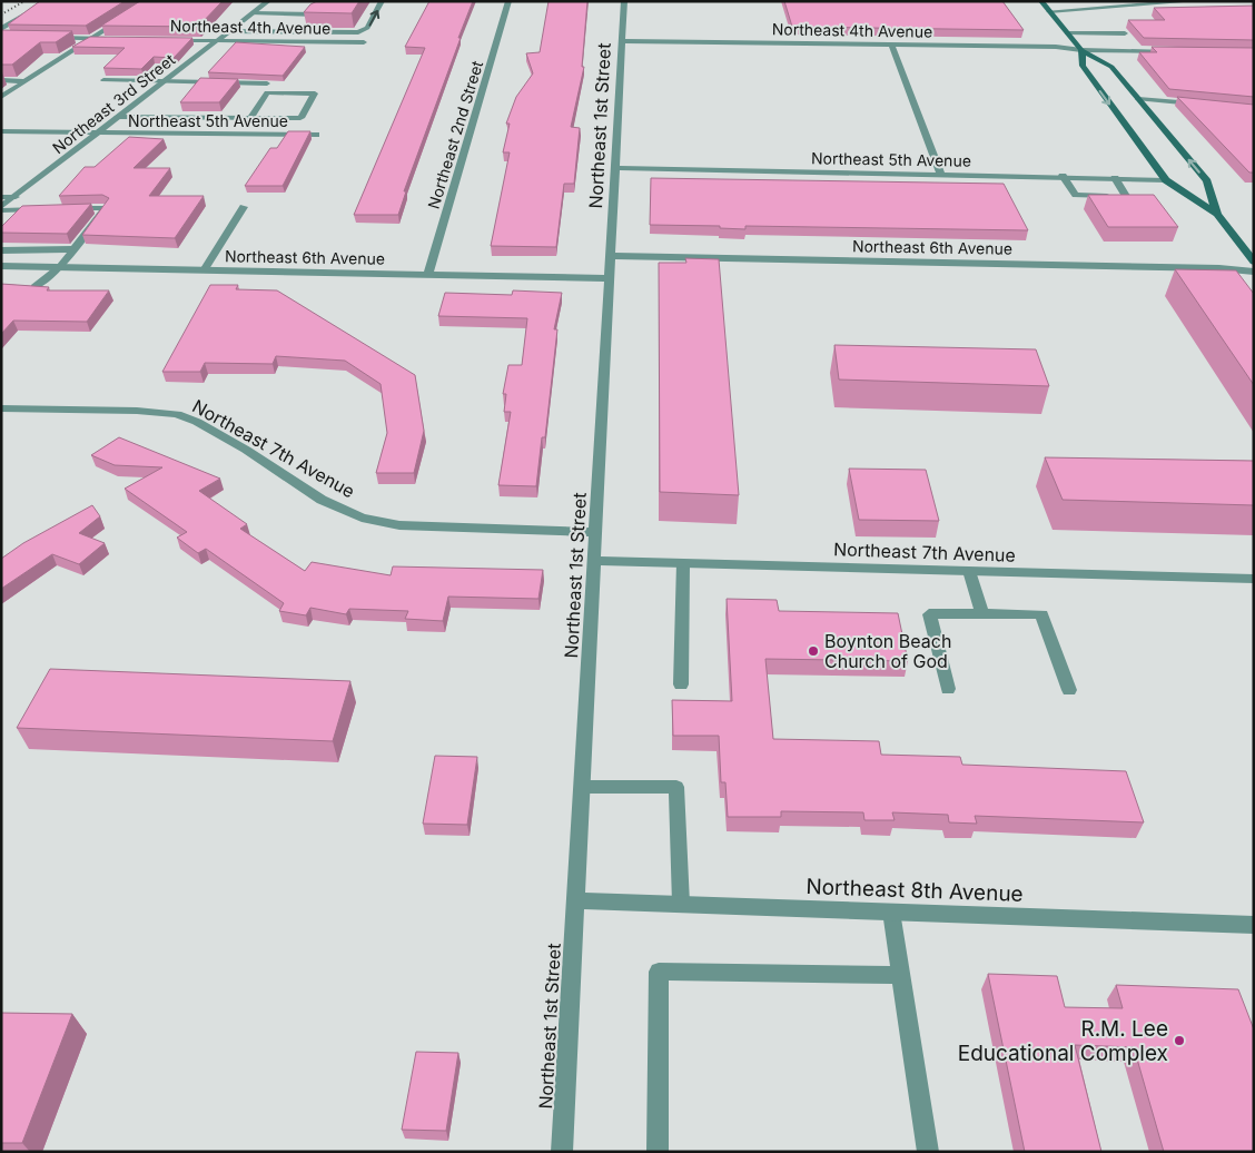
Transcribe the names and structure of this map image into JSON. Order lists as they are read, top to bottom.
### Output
{
  "streets": {
    "street": [
      "Northeast 4th Avenue",
      "Northeast 3rd Street",
      "Northeast 5th Avenue",
      "Northeast 1st Street",
      "Northeast 2nd Street",
      "Northeast 6th Avenue",
      "Northeast 7th Avenue",
      "Northeast 8th Avenue"
    ]
  },
  "crossings": [
    ["Northeast 4th Avenue", "Northeast 3rd Street"],
    ["Northeast 4th Avenue", "Northeast 1st Street"],
    ["Northeast 3rd Street", "Northeast 5th Avenue"],
    ["Northeast 5th Avenue", "Northeast 1st Street"],
    ["Northeast 1st Street", "Northeast 6th Avenue"],
    ["Northeast 1st Street", "Northeast 7th Avenue"],
    ["Northeast 1st Street", "Northeast 8th Avenue"],
    ["Northeast 2nd Street", "Northeast 6th Avenue"]
  ],
  "places": ["Boynton Beach Church of God", "R.M. Lee Educational Complex"]
}
